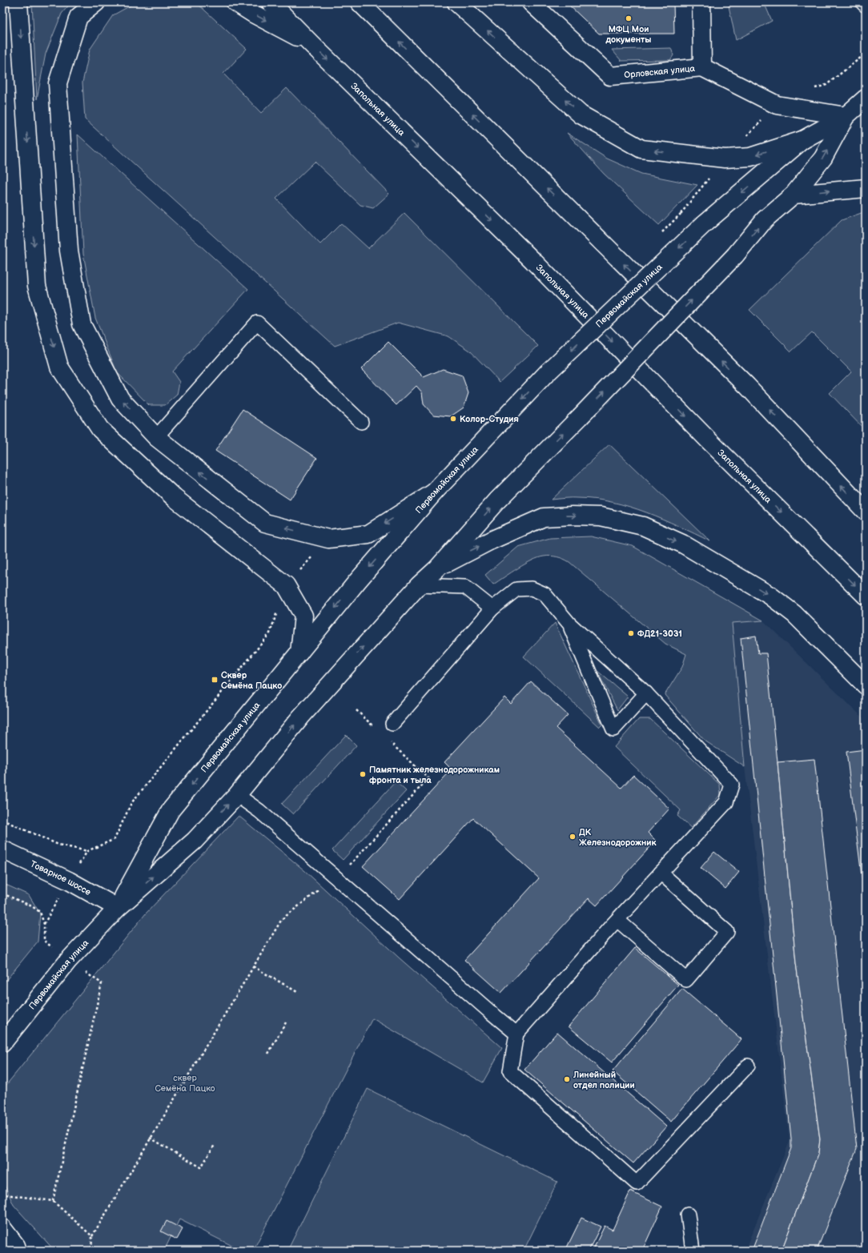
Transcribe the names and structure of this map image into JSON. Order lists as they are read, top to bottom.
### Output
{
  "streets": {
    "street": [
      "Орловская улица",
      "Запольная улица",
      "Первомайская улица",
      "Товарное шоссе"
    ]
  },
  "crossings": [
    ["Орловская улица", "Первомайская улица"],
    ["Первомайская улица", "Товарное шоссе"]
  ],
  "parks": ["сквер Семёна Пацко"],
  "places": {
    "other": [
      "МФЦ Мои документы",
      "Колор-Студия",
      "ФД21-3031",
      "Памятник железнодорожникам фронта и тыла",
      "ДК Железнодорожник",
      "Линейный отдел полиции"
    ],
    "transit": ["Сквер Семёна Пацко"]
  }
}
